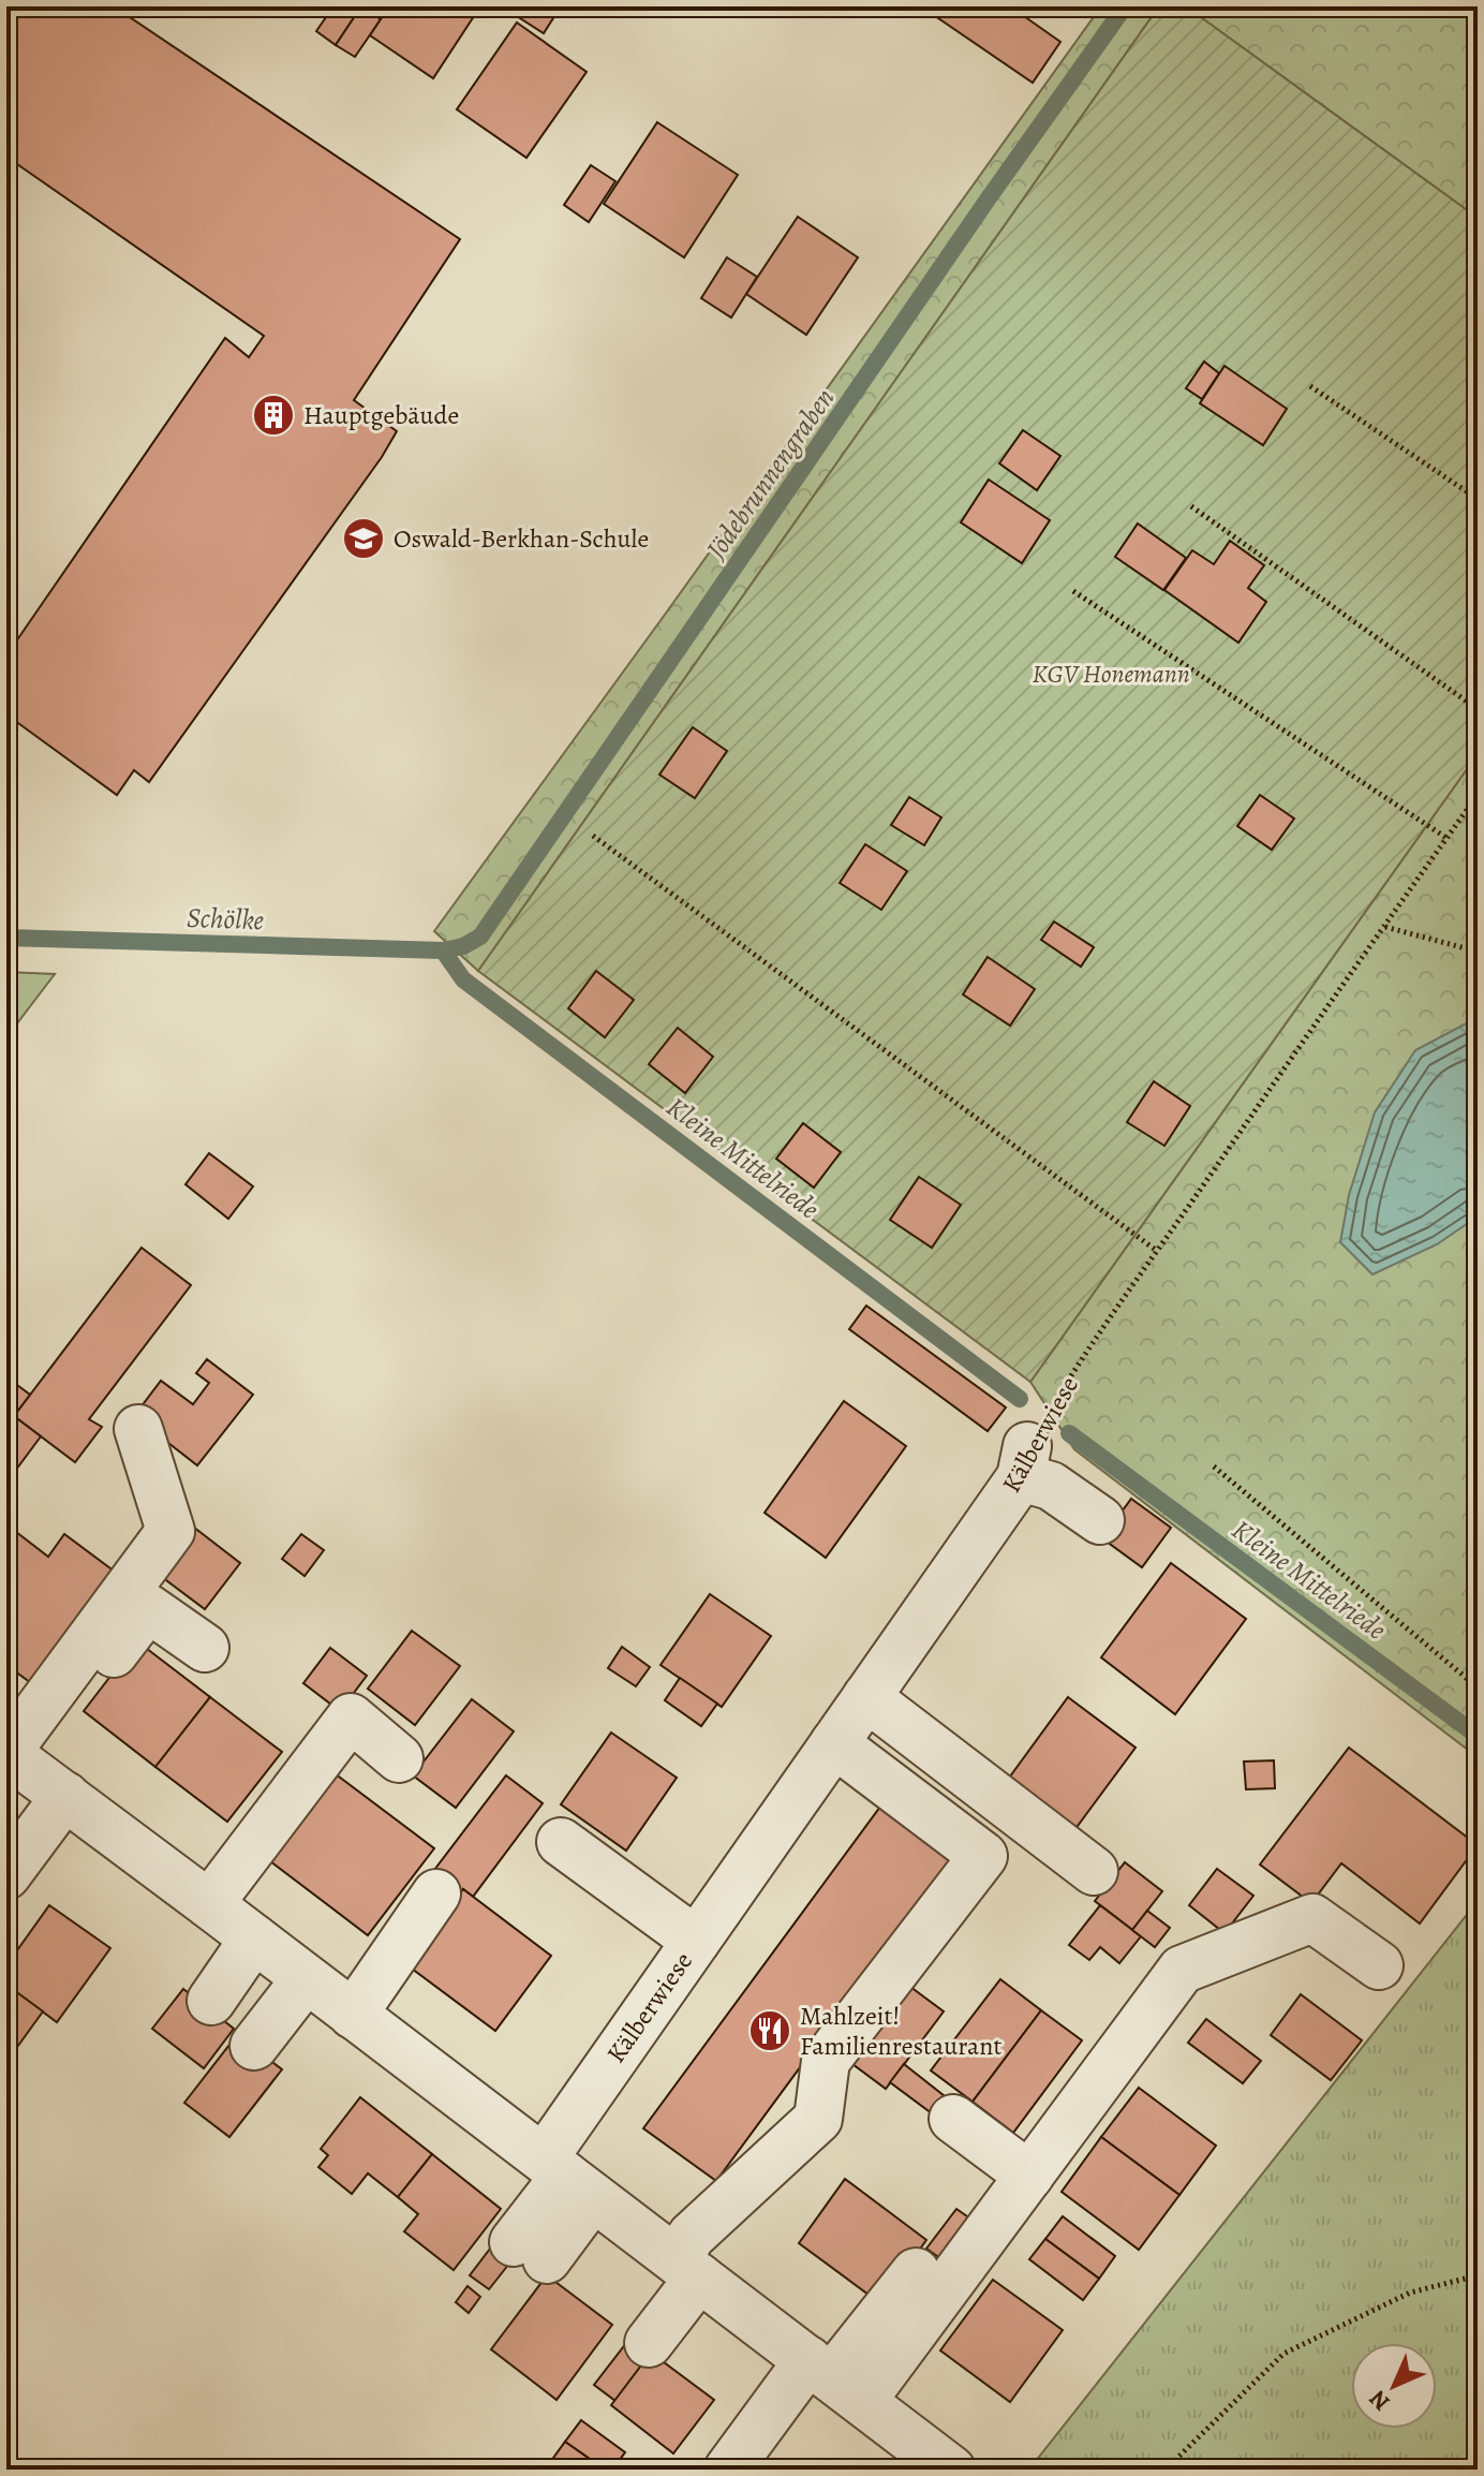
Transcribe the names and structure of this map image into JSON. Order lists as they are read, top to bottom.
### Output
{
  "streets": {
    "street": ["Kälberwiese"]
  },
  "water": ["Jödebrunnengraben", "Schölke", "Kleine Mittelriede"],
  "parks": ["KGV Honemann"],
  "places": {
    "building": ["Hauptgebäude"],
    "school or university": ["Oswald-Berkhan-Schule"],
    "restaurant": ["Mahlzeit! Familienrestaurant"]
  },
  "north": "bottom left"
}
